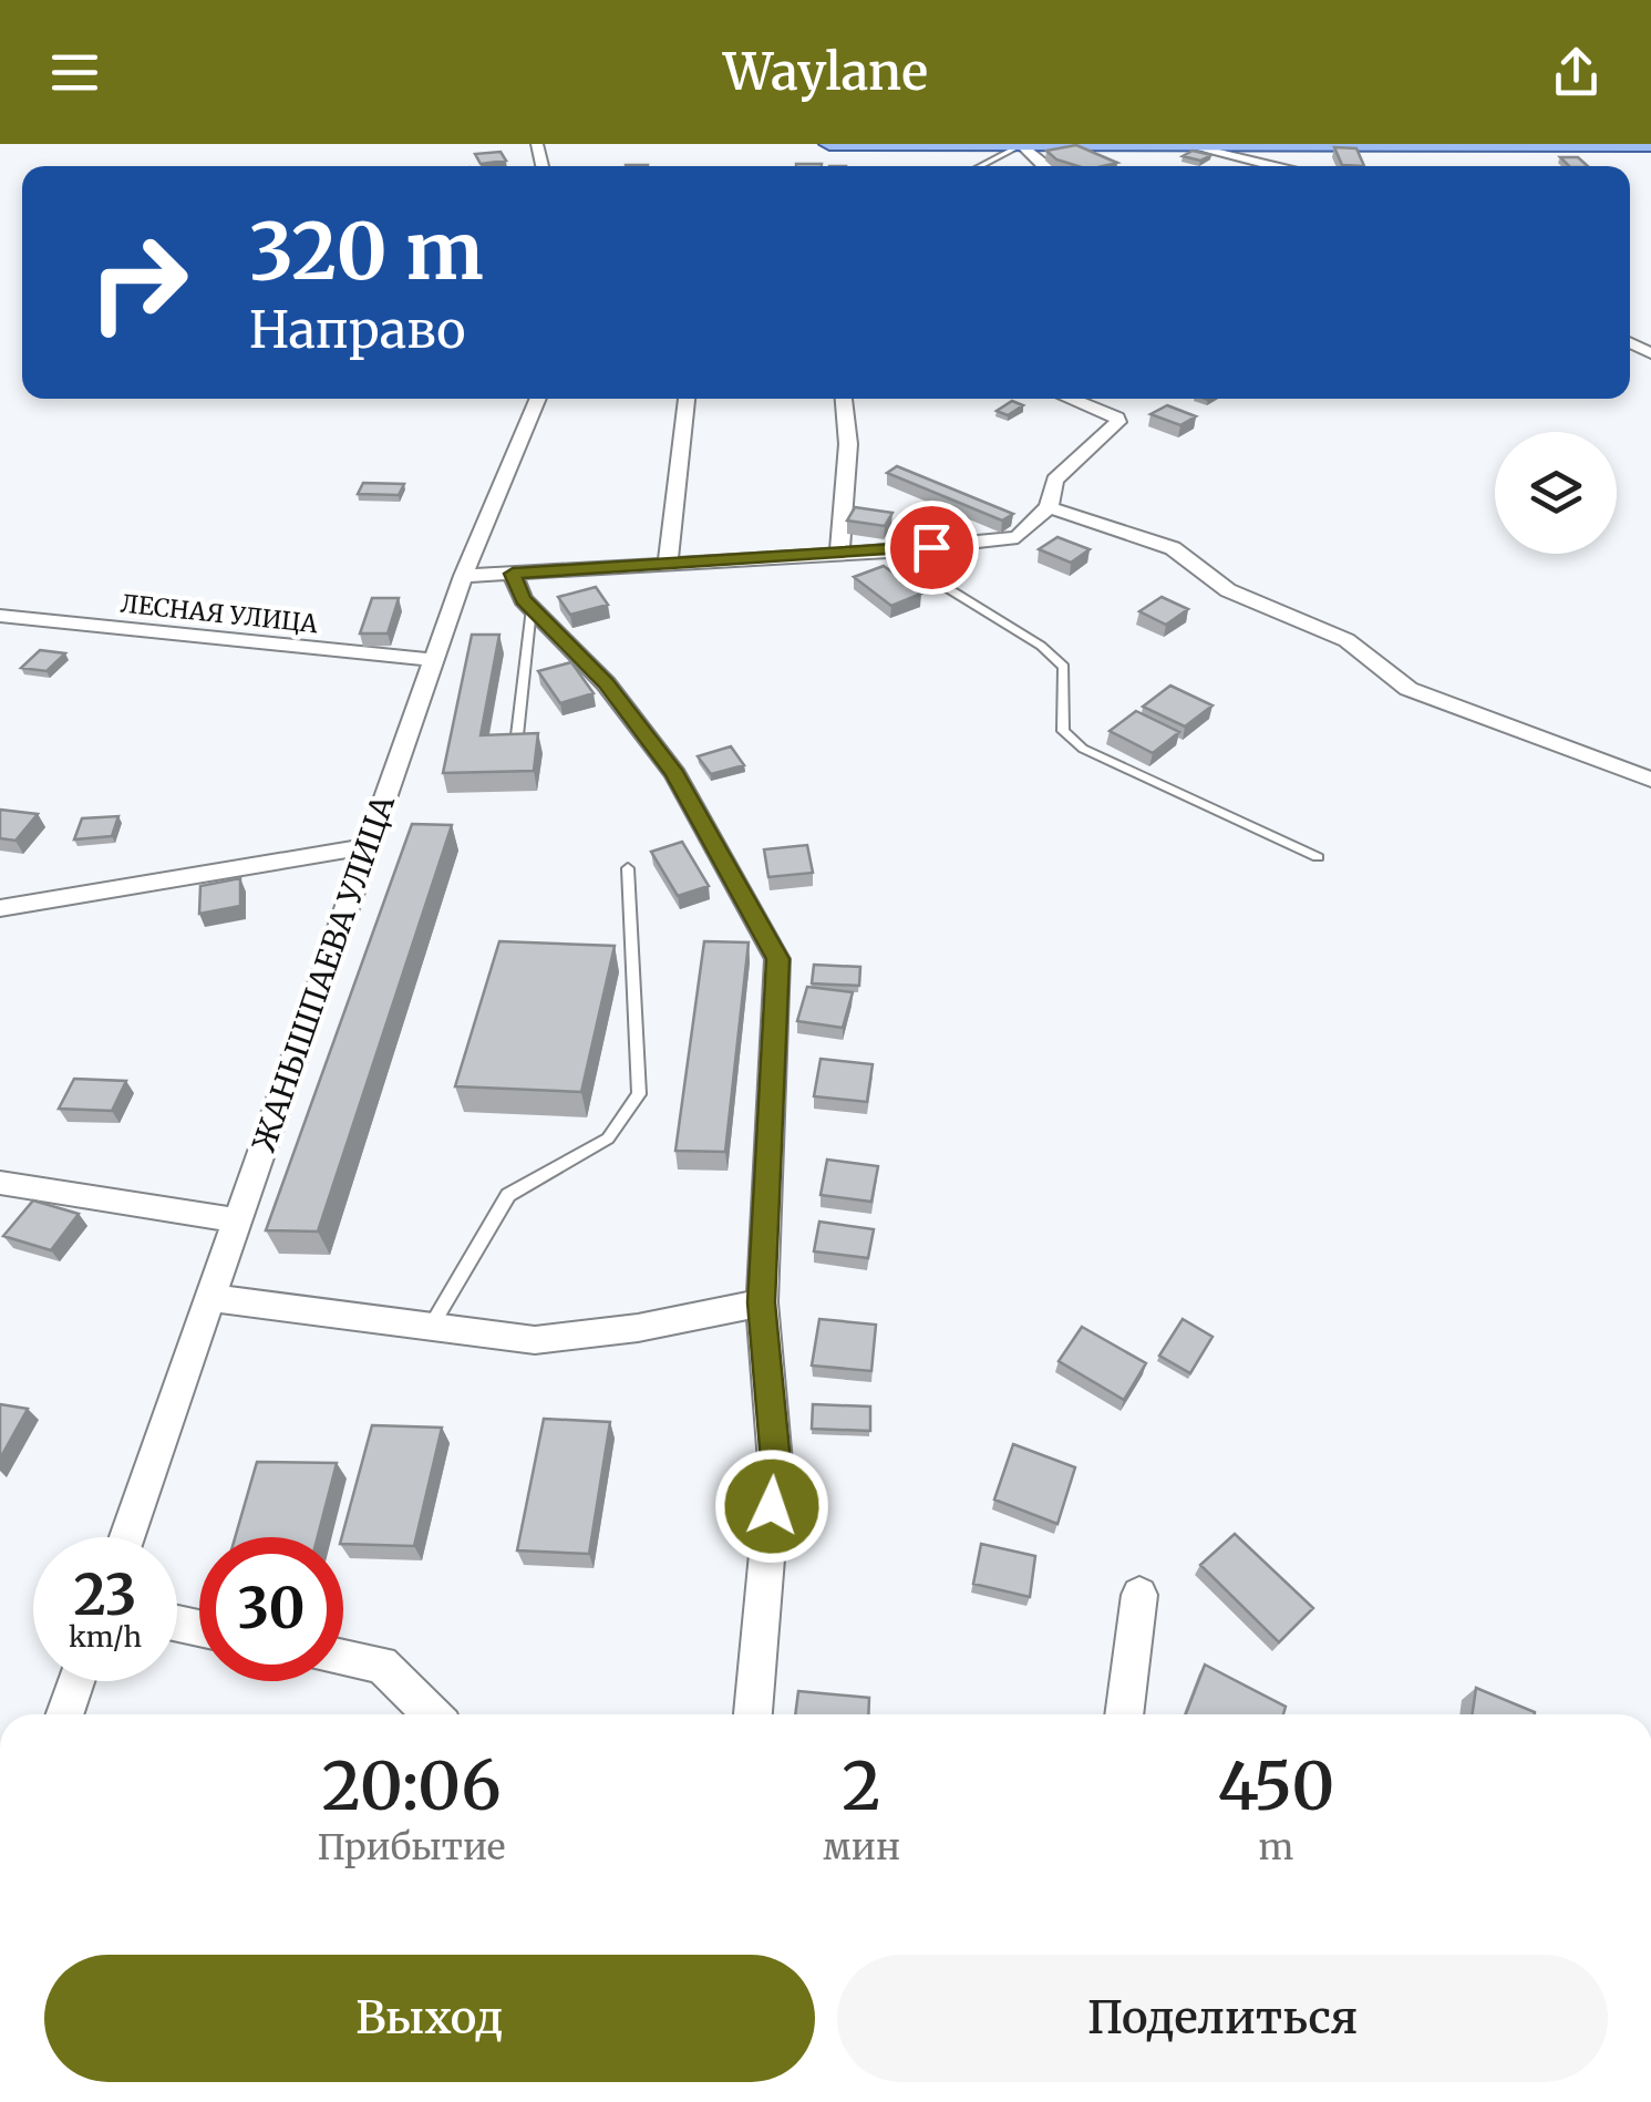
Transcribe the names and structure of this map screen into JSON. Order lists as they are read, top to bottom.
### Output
{
  "streets": {
    "street": ["ЛЕСНАЯ УЛИЦА", "ЖАНЫШПАЕВА УЛИЦА"]
  },
  "crossings": [
    ["ЛЕСНАЯ УЛИЦА", "ЖАНЫШПАЕВА УЛИЦА"]
  ],
  "page": {
    "header": "Waylane",
    "turn": ["320 m", "Направо"],
    "speed": "23 km/h",
    "limit": "30",
    "eta": [
      "20:06",
      "Прибытие",
      "2",
      "мин",
      "450",
      "m"
    ],
    "buttons": ["Выход", "Поделиться"]
  }
}
